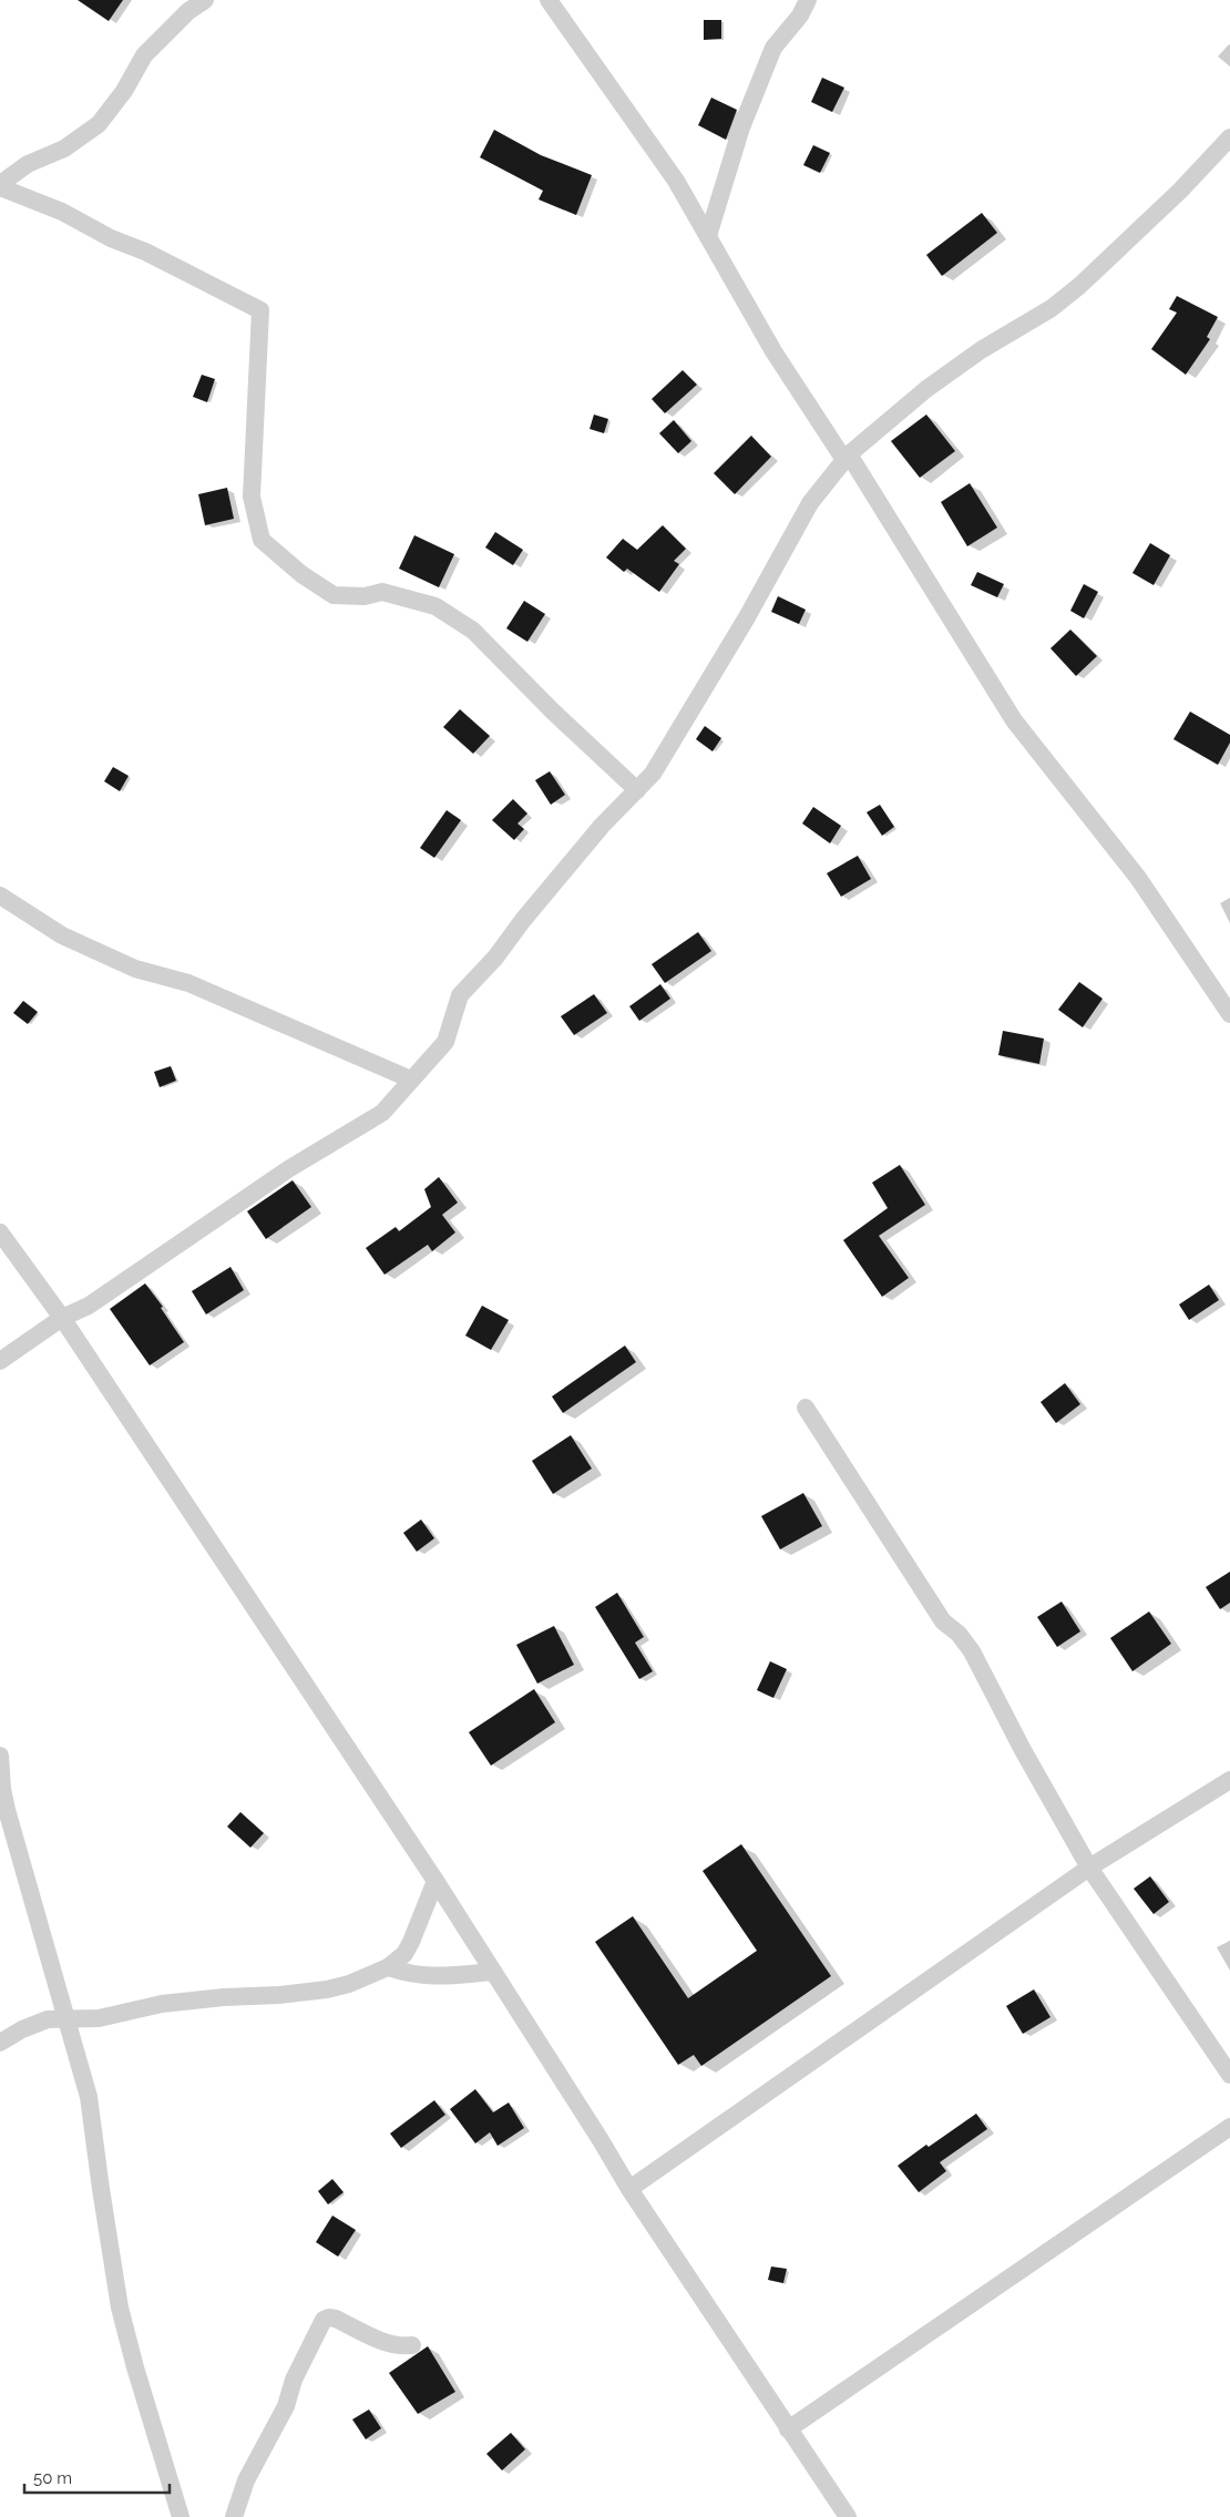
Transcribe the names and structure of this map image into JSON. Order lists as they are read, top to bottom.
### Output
{
  "scale_bar": "50 m"
}
